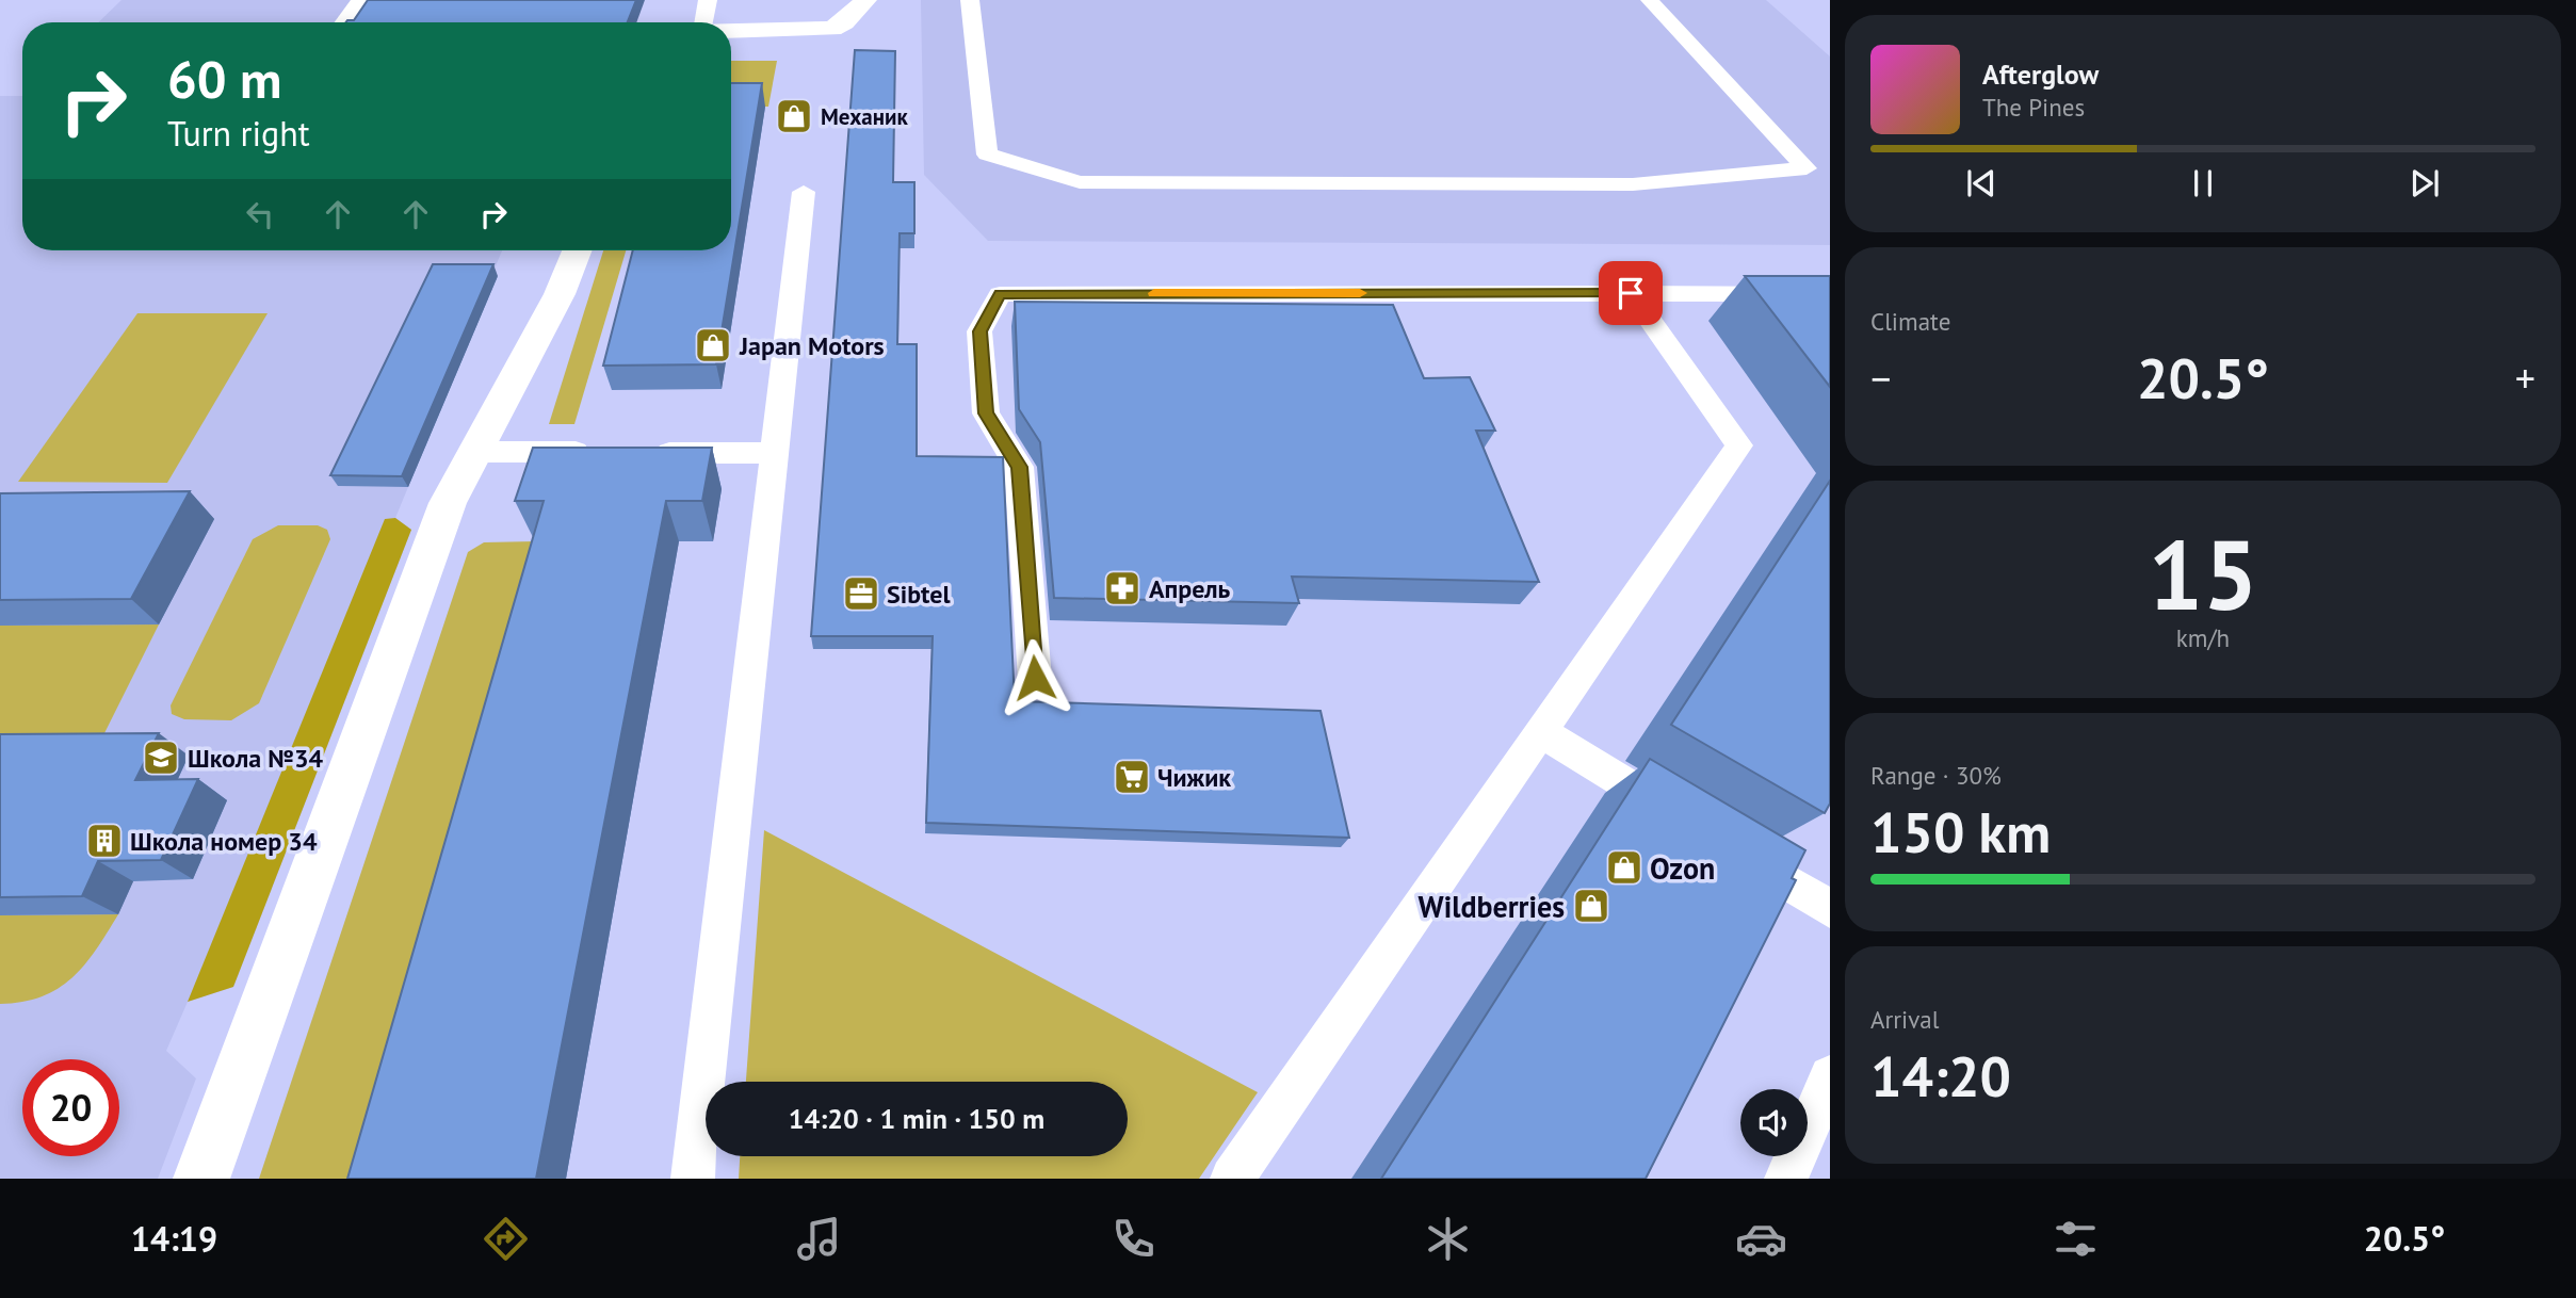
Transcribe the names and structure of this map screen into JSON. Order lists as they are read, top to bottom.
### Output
{
  "places": {
    "shop": [
      "Механик",
      "Japan Motors",
      "Ozon",
      "Wildberries"
    ],
    "pharmacy": ["Апрель"],
    "office": ["Sibtel"],
    "school or university": ["Школа №34"],
    "supermarket": ["Чижик"],
    "building": ["Школа номер 34"]
  },
  "page": {
    "turn": ["60 m", "Turn right"],
    "song": ["Afterglow", "The Pines"],
    "tile": [
      "Climate",
      ["15", "km/h"],
      ["Range · 30%", "150 km"],
      ["Arrival", "14:20"]
    ],
    "heat": ["−", "20.5°", "+"],
    "limit": "20",
    "trip": "14:20 · 1 min · 150 m",
    "tabs": ["14:19", "20.5°"]
  }
}
